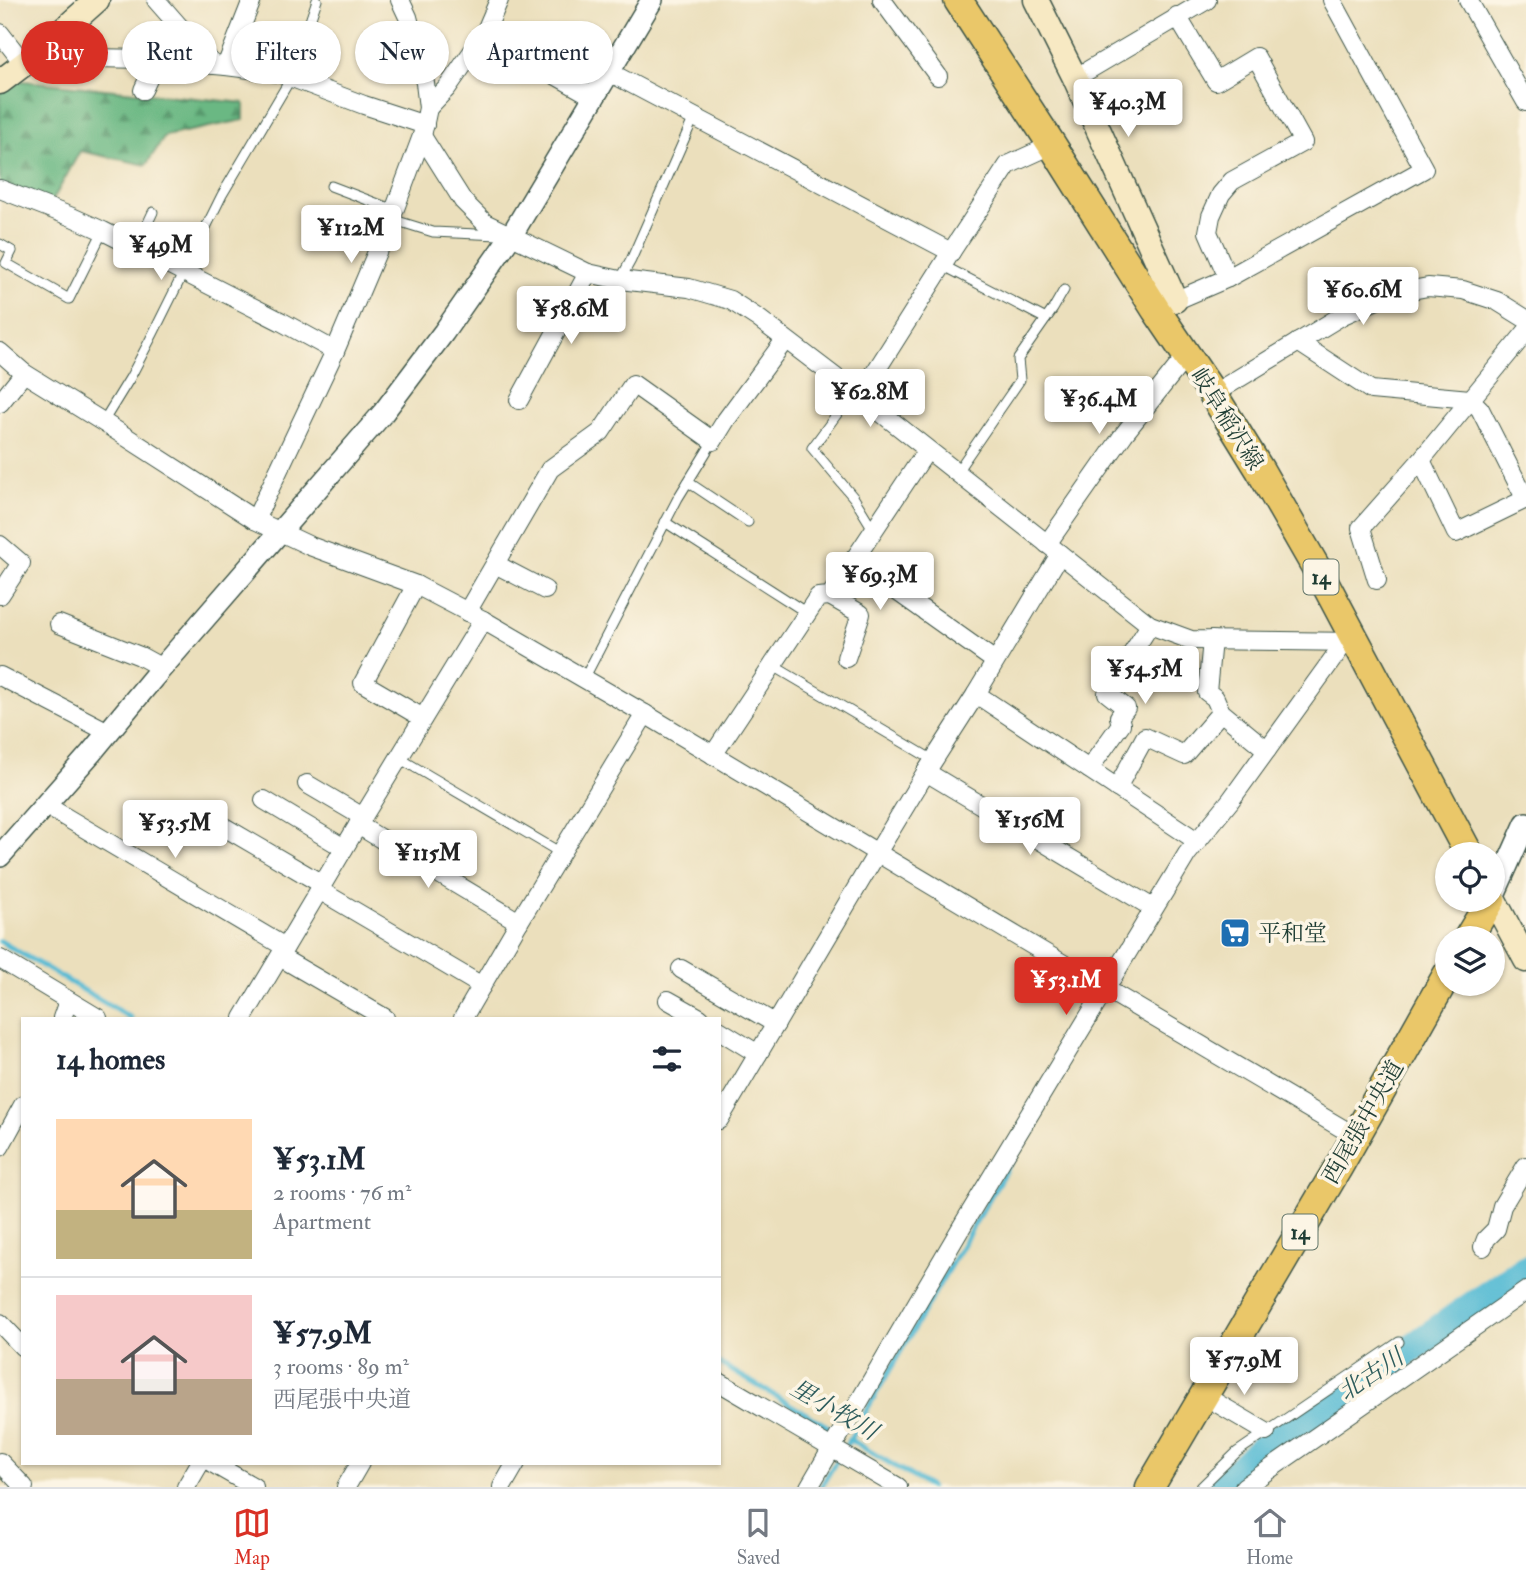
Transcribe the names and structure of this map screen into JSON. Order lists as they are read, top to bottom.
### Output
{
  "streets": {
    "main road": ["岐阜稲沢線", "14", "西尾張中央道"]
  },
  "water": ["北古川", "里小牧川"],
  "places": {
    "supermarket": ["平和堂"]
  },
  "page": {
    "chip": [
      "Buy",
      "Rent",
      "Filters",
      "New",
      "Apartment"
    ],
    "price": [
      "¥40.3M",
      "¥112M",
      "¥49M",
      "¥60.6M",
      "¥58.6M",
      "¥62.8M",
      "¥36.4M",
      "¥69.3M",
      "¥54.5M",
      "¥156M",
      "¥53.5M",
      "¥115M",
      "¥53.1M",
      "¥57.9M"
    ],
    "heading": "14 homes",
    "list": [
      {
        "name": "¥53.1M",
        "note": "2 rooms · 76 m² · Apartment"
      },
      {
        "name": "¥57.9M",
        "note": "3 rooms · 89 m² · 西尾張中央道"
      }
    ],
    "tabs": ["Map", "Saved", "Home"]
  }
}
